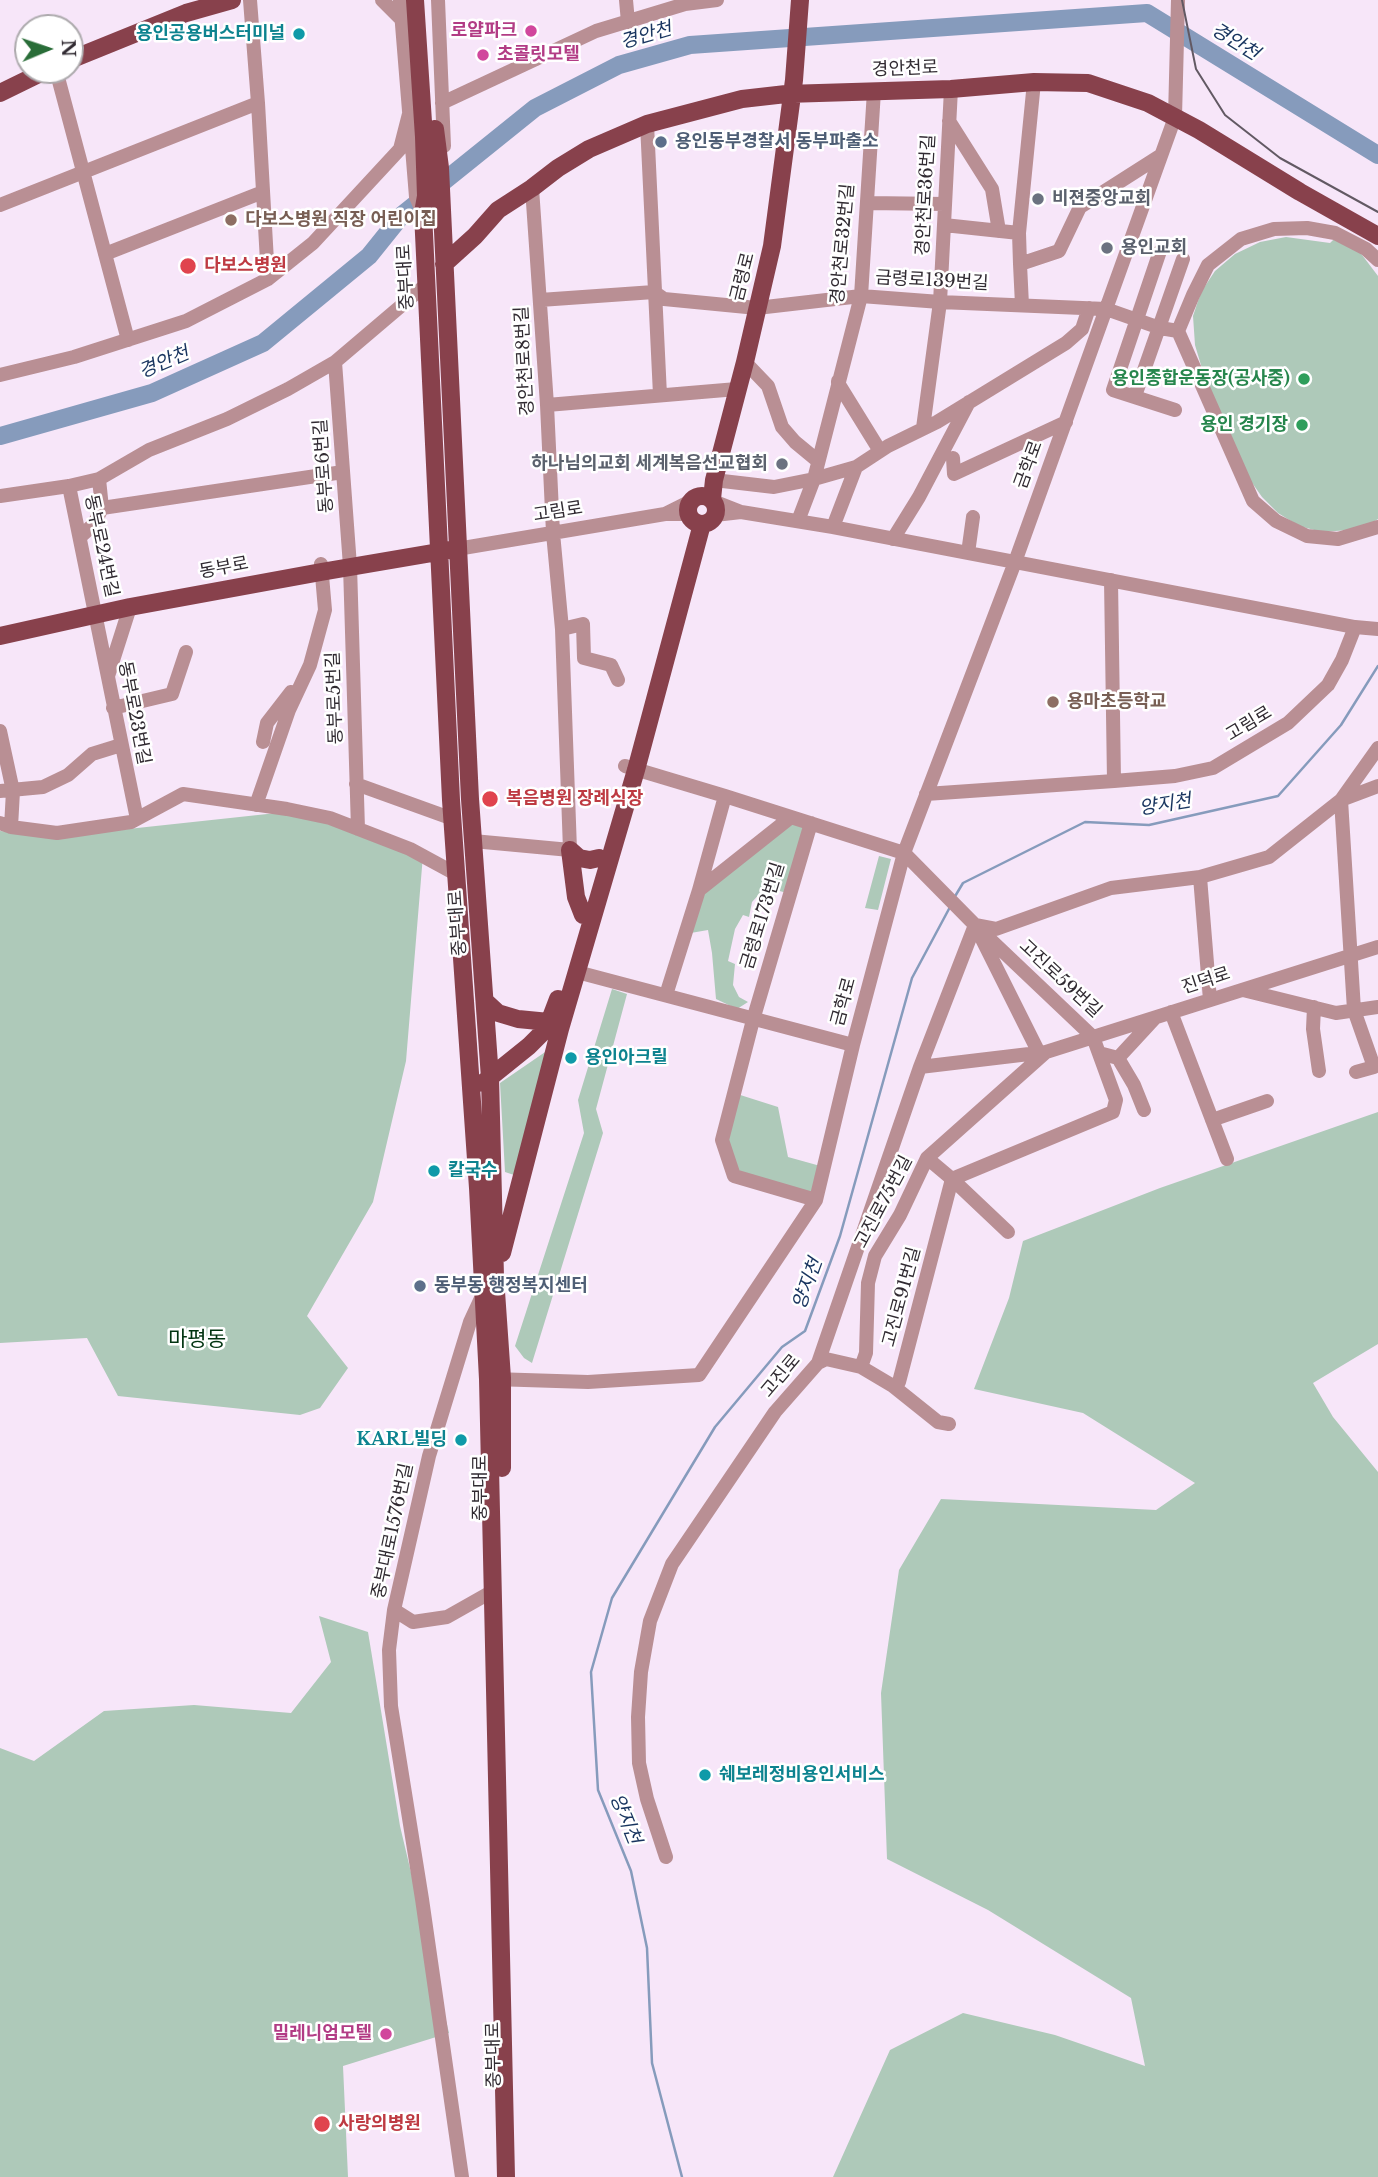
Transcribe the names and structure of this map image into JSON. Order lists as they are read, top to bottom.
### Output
{
  "streets": {
    "main road": [
      "경안천로",
      "중부대로",
      "금령로",
      "동부로"
    ],
    "street": [
      "경안천로36번길",
      "경안천로32번길",
      "금령로139번길",
      "경안천로8번길",
      "금학로",
      "동부로6번길",
      "고림로",
      "동부로24번길",
      "동부로5번길",
      "동부로23번길",
      "금령로173번길",
      "고진로59번길",
      "진덕로",
      "고진로75번길",
      "고진로91번길",
      "고진로",
      "중부대로1576번길"
    ]
  },
  "crossings": [
    ["경안천로", "경안천로36번길"],
    ["경안천로", "경안천로32번길"],
    ["경안천로", "중부대로"],
    ["경안천로", "금령로"],
    ["경안천로", "경안천로8번길"],
    ["경안천로", "금학로"],
    ["경안천로36번길", "금령로139번길"],
    ["경안천로32번길", "금령로139번길"],
    ["경안천로32번길", "고림로"],
    ["중부대로", "금학로"],
    ["중부대로", "고림로"],
    ["중부대로", "동부로"],
    ["중부대로", "중부대로1576번길"],
    ["금령로", "금령로139번길"],
    ["금령로", "고림로"],
    ["금령로139번길", "경안천로8번길"],
    ["금령로139번길", "금학로"],
    ["경안천로8번길", "고림로"],
    ["금학로", "고림로"],
    ["금학로", "금령로173번길"],
    ["금학로", "고진로59번길"],
    ["동부로6번길", "동부로"],
    ["동부로6번길", "동부로5번길"],
    ["고림로", "동부로"],
    ["동부로24번길", "동부로"],
    ["동부로24번길", "동부로23번길"],
    ["동부로", "동부로5번길"],
    ["동부로", "동부로23번길"],
    ["고진로59번길", "진덕로"],
    ["고진로59번길", "고진로75번길"],
    ["고진로59번길", "고진로91번길"],
    ["고진로59번길", "고진로"],
    ["진덕로", "고진로75번길"],
    ["진덕로", "고진로"],
    ["고진로75번길", "고진로91번길"]
  ],
  "districts": ["마평동"],
  "water": ["경안천", "양지천"],
  "places": [
    "로얄파크",
    "용인공용버스터미널",
    "초콜릿모텔",
    "용인동부경찰서 동부파출소",
    "비젼중앙교회",
    "다보스병원 직장 어린이집",
    "용인교회",
    "다보스병원",
    "용인종합운동장(공사중)",
    "용인 경기장",
    "하나님의교회 세계복음선교협회",
    "용마초등학교",
    "복음병원 장례식장",
    "용인아크릴",
    "칼국수",
    "동부동 행정복지센터",
    "KARL빌딩",
    "쉐보레정비용인서비스",
    "밀레니엄모텔",
    "사랑의병원"
  ],
  "north": "right"
}
